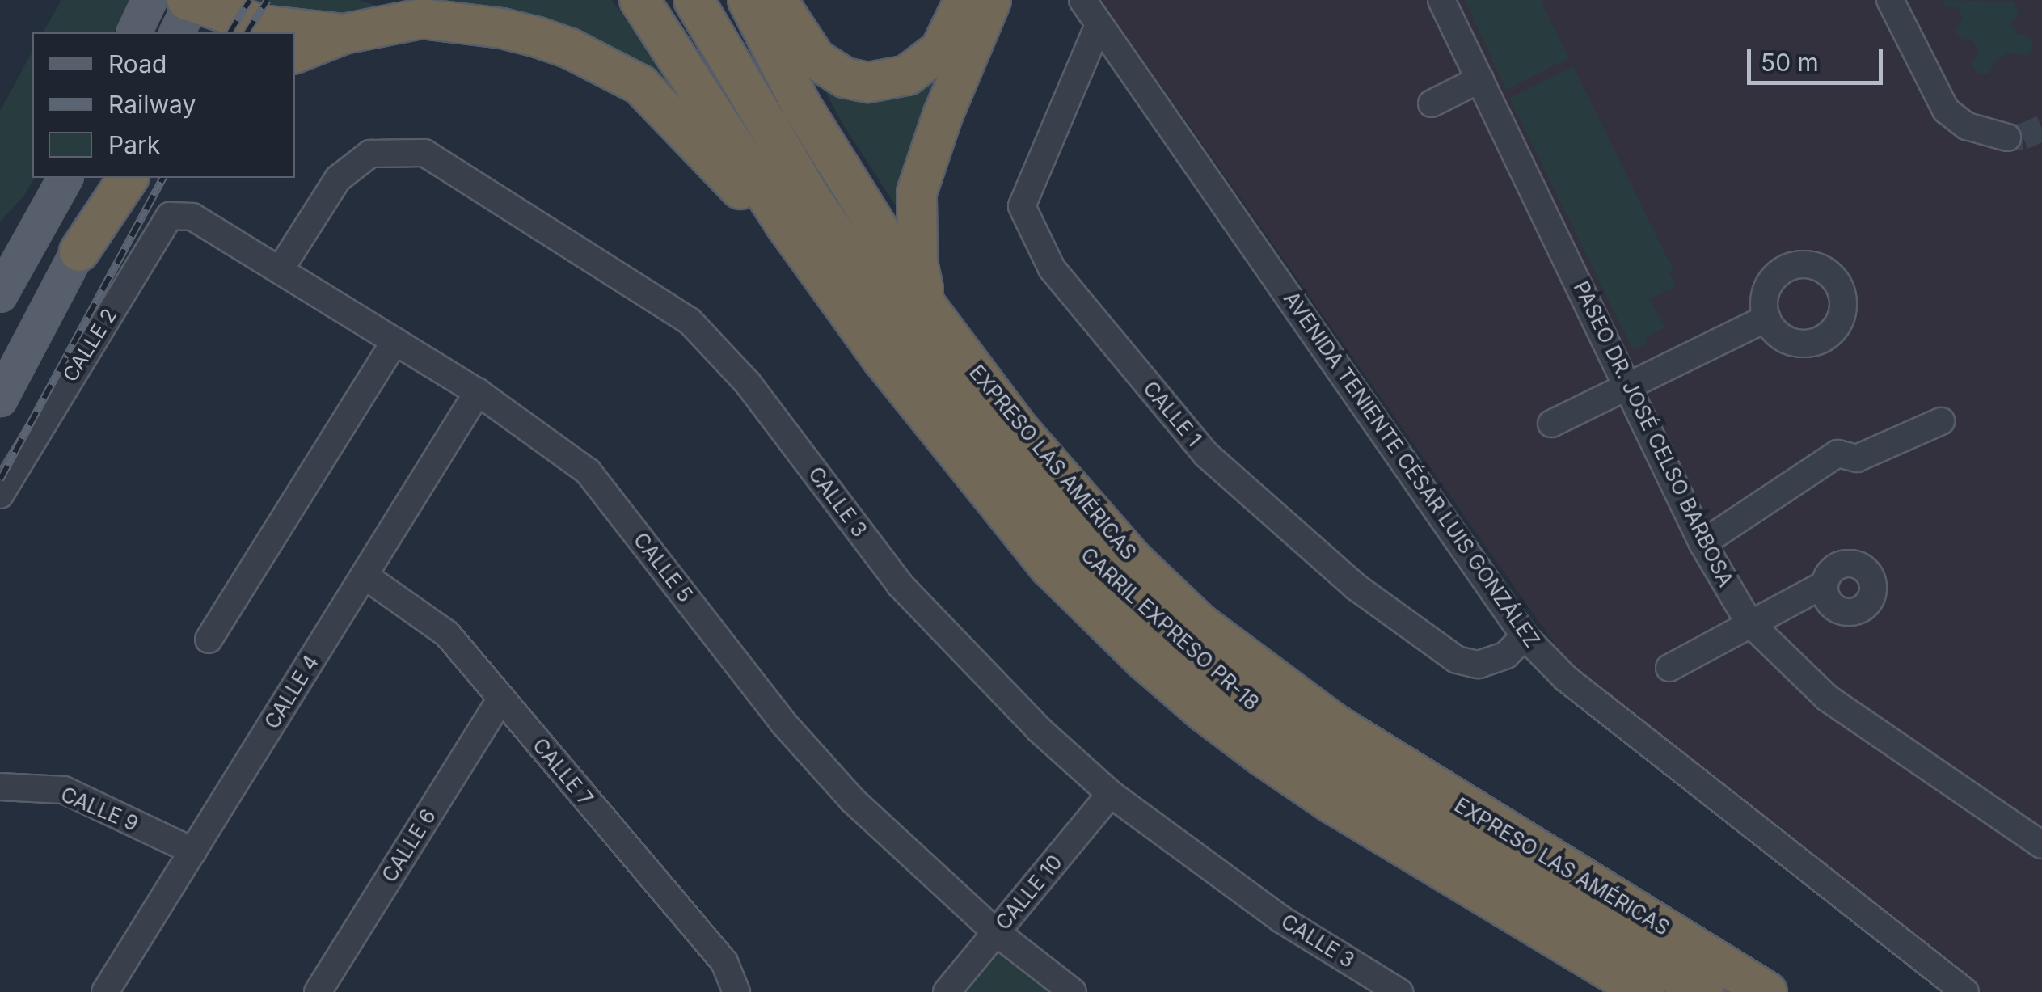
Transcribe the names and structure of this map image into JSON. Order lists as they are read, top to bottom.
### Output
{
  "streets": {
    "highway": ["EXPRESO LAS AMÉRICAS", "CARRIL EXPRESO PR-18"],
    "street": [
      "CALLE 2",
      "CALLE 1",
      "PASEO DR. JOSÉ CELSO BARBOSA",
      "AVENIDA TENIENTE CÉSAR LUIS GONZÁLEZ",
      "CALLE 3",
      "CALLE 5",
      "CALLE 4",
      "CALLE 7",
      "CALLE 9",
      "CALLE 6",
      "CALLE 10"
    ]
  },
  "crossings": [
    ["CALLE 2", "CALLE 5"],
    ["CALLE 1", "AVENIDA TENIENTE CÉSAR LUIS GONZÁLEZ"],
    ["CALLE 3", "CALLE 5"],
    ["CALLE 3", "CALLE 10"],
    ["CALLE 5", "CALLE 4"],
    ["CALLE 5", "CALLE 10"],
    ["CALLE 4", "CALLE 7"],
    ["CALLE 4", "CALLE 9"],
    ["CALLE 7", "CALLE 6"]
  ],
  "legend": ["Road", "Railway", "Park"],
  "scale_bar": "50 m"
}
